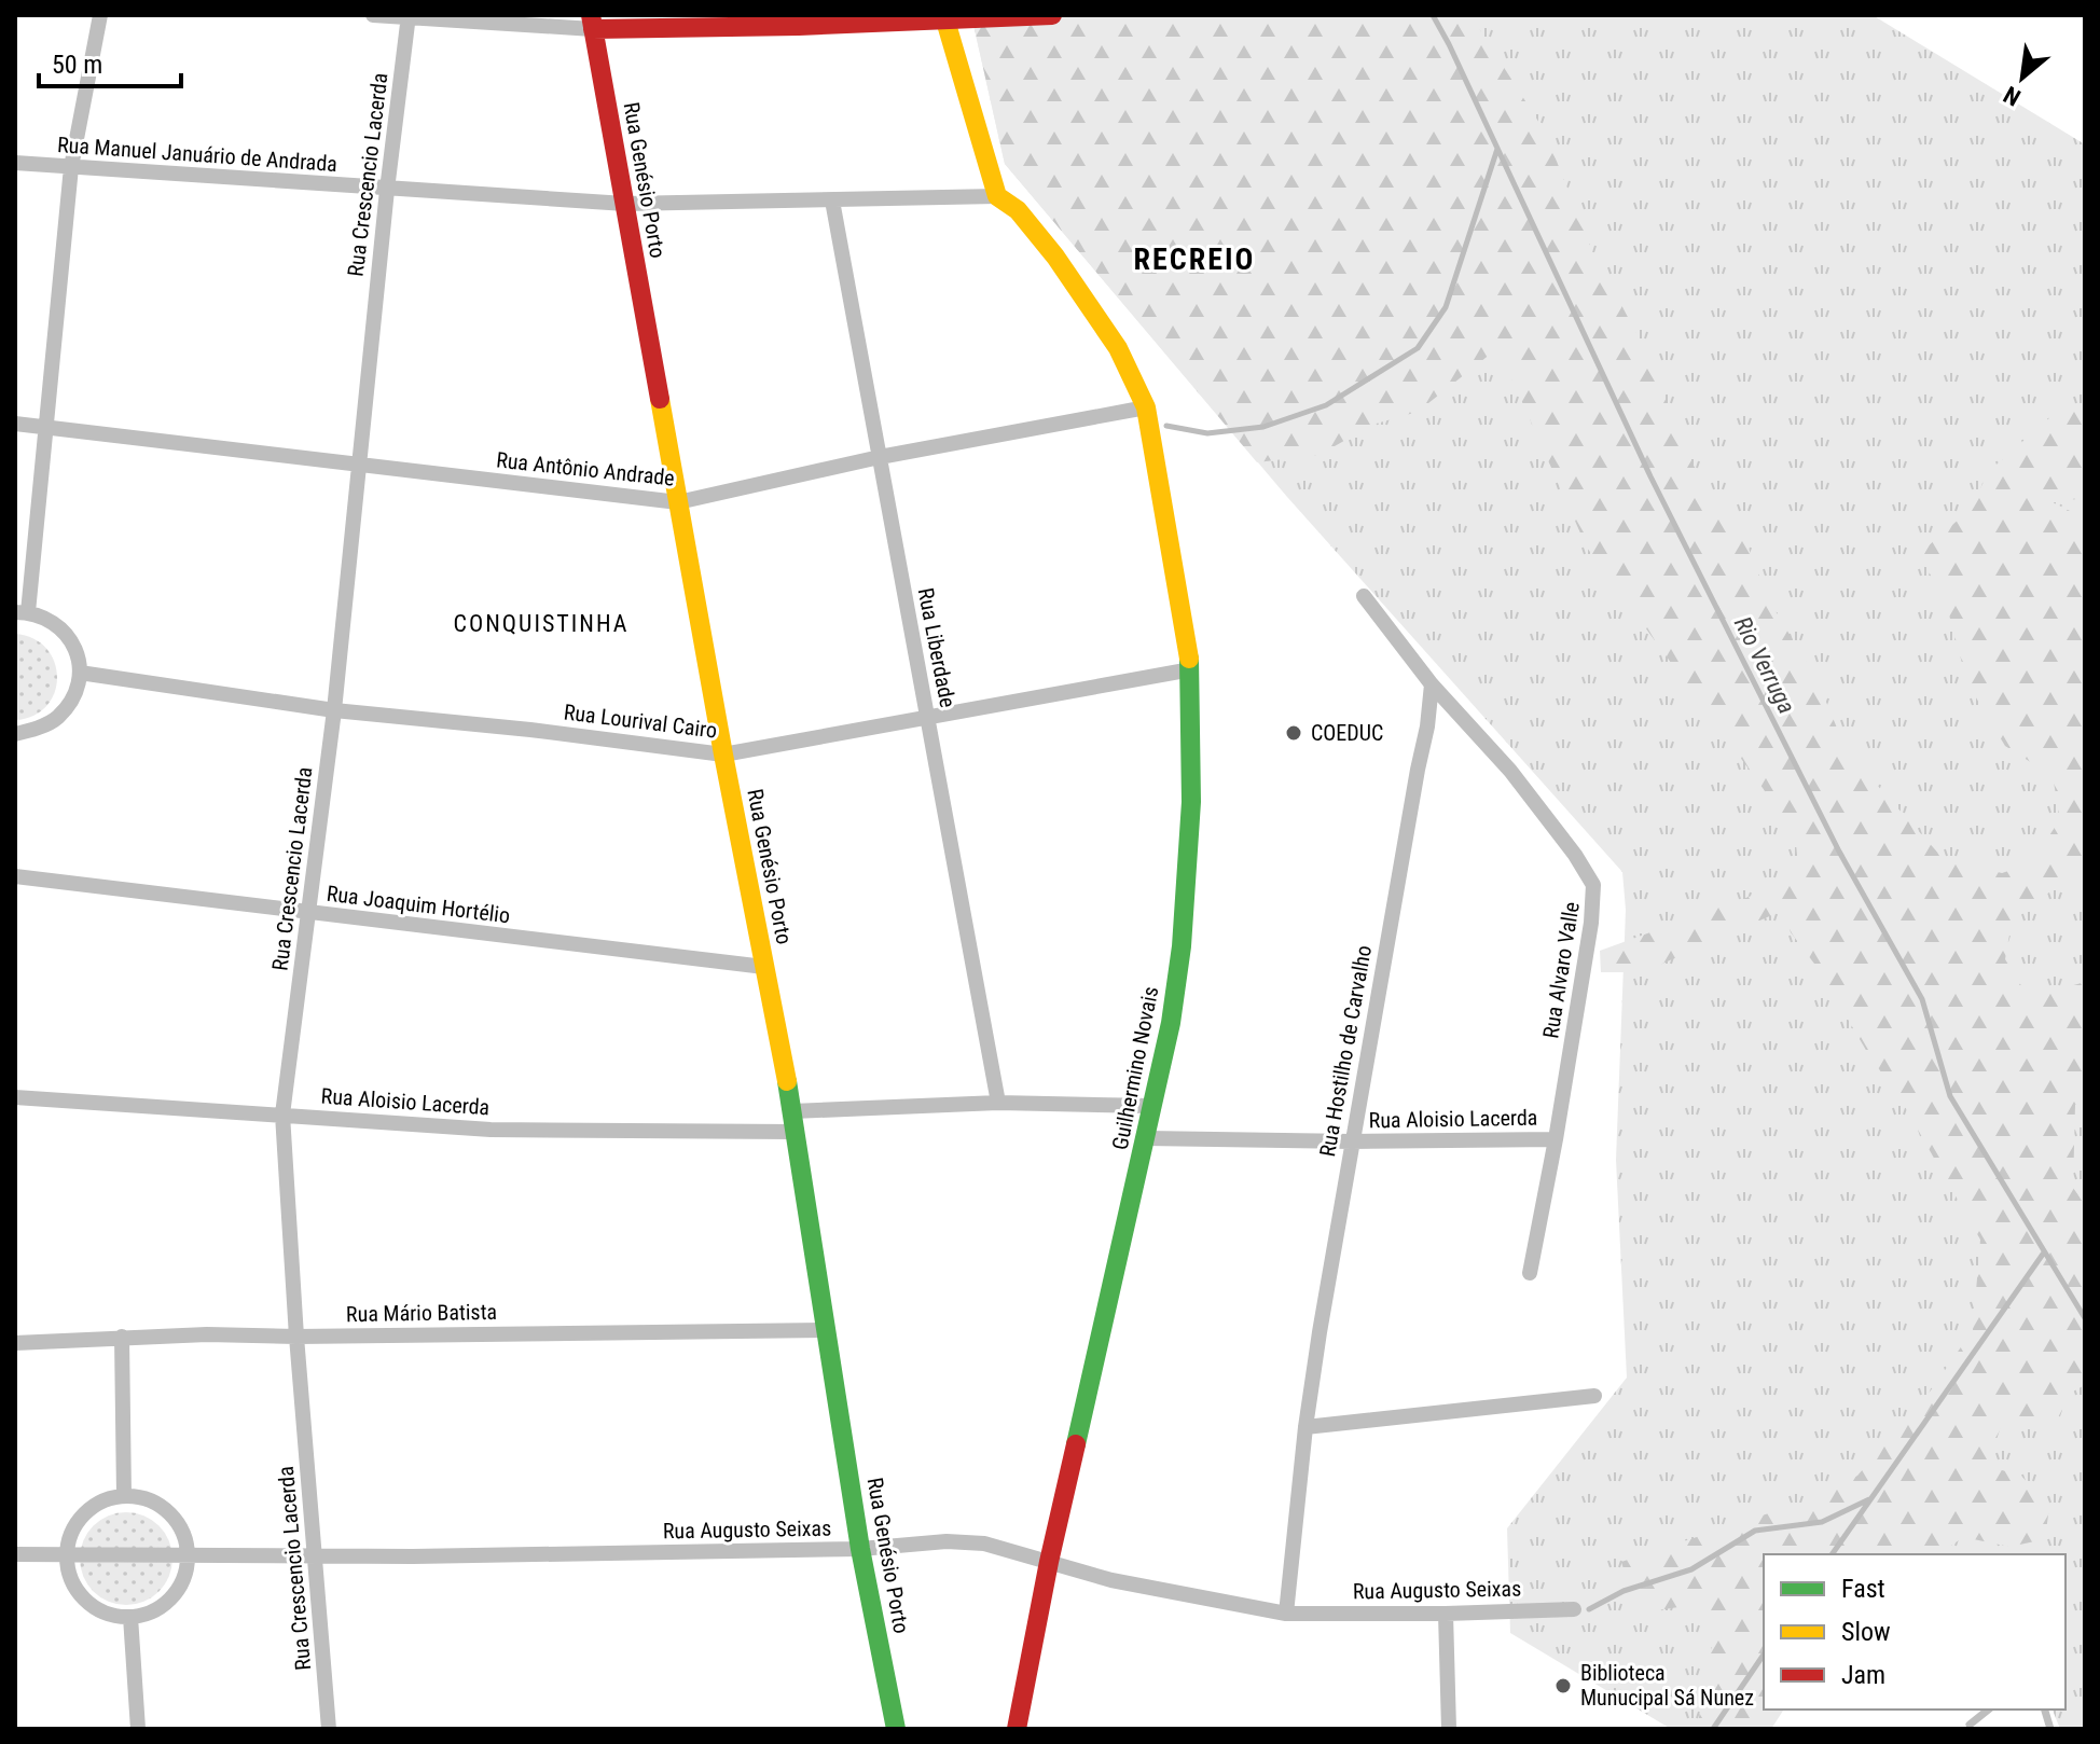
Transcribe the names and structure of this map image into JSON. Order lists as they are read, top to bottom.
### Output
{
  "streets": {
    "street": [
      "Rua Manuel Januário de Andrada",
      "Rua Crescencio Lacerda",
      "Rua Genésio Porto",
      "Rua Antônio Andrade",
      "Rua Liberdade",
      "Rua Lourival Cairo",
      "Rua Joaquim Hortélio",
      "Rua Alvaro Valle",
      "Rua Hostilho de Carvalho",
      "Guilhermino Novais",
      "Rua Aloisio Lacerda",
      "Rua Mário Batista",
      "Rua Augusto Seixas"
    ]
  },
  "crossings": [
    ["Rua Manuel Januário de Andrada", "Rua Crescencio Lacerda"],
    ["Rua Manuel Januário de Andrada", "Rua Genésio Porto"],
    ["Rua Manuel Januário de Andrada", "Rua Liberdade"],
    ["Rua Manuel Januário de Andrada", "Guilhermino Novais"],
    ["Rua Crescencio Lacerda", "Rua Antônio Andrade"],
    ["Rua Crescencio Lacerda", "Rua Lourival Cairo"],
    ["Rua Crescencio Lacerda", "Rua Joaquim Hortélio"],
    ["Rua Crescencio Lacerda", "Rua Aloisio Lacerda"],
    ["Rua Crescencio Lacerda", "Rua Mário Batista"],
    ["Rua Crescencio Lacerda", "Rua Augusto Seixas"],
    ["Rua Genésio Porto", "Rua Antônio Andrade"],
    ["Rua Genésio Porto", "Rua Lourival Cairo"],
    ["Rua Genésio Porto", "Rua Joaquim Hortélio"],
    ["Rua Genésio Porto", "Rua Aloisio Lacerda"],
    ["Rua Genésio Porto", "Rua Mário Batista"],
    ["Rua Genésio Porto", "Rua Augusto Seixas"],
    ["Rua Antônio Andrade", "Rua Liberdade"],
    ["Rua Antônio Andrade", "Guilhermino Novais"],
    ["Rua Liberdade", "Rua Lourival Cairo"],
    ["Rua Lourival Cairo", "Guilhermino Novais"],
    ["Rua Alvaro Valle", "Rua Hostilho de Carvalho"],
    ["Rua Alvaro Valle", "Rua Aloisio Lacerda"],
    ["Rua Hostilho de Carvalho", "Rua Aloisio Lacerda"],
    ["Rua Hostilho de Carvalho", "Rua Augusto Seixas"],
    ["Guilhermino Novais", "Rua Aloisio Lacerda"],
    ["Guilhermino Novais", "Rua Augusto Seixas"]
  ],
  "districts": ["RECREIO", "CONQUISTINHA"],
  "water": ["Rio Verruga"],
  "places": ["COEDUC", "Biblioteca Munucipal Sá Nunez"],
  "legend": ["Fast", "Slow", "Jam"],
  "scale_bar": "50 m",
  "north": "bottom left"
}
